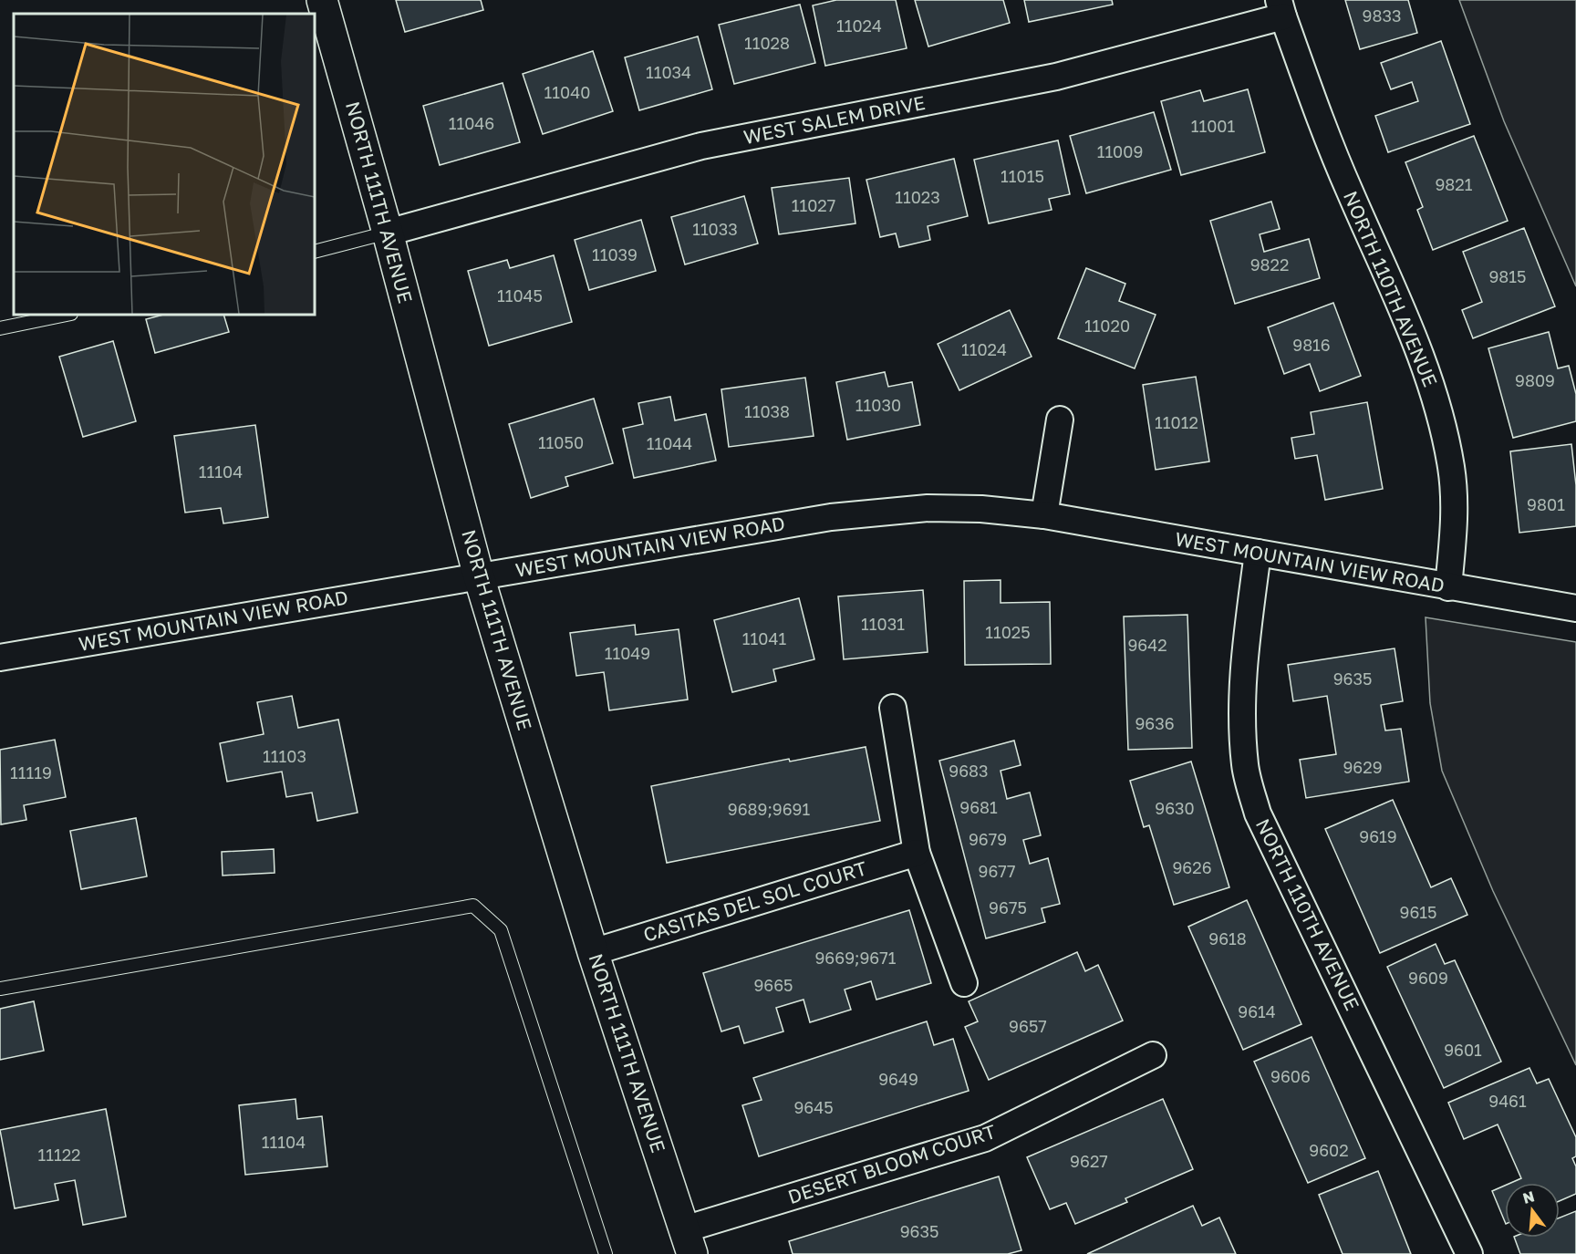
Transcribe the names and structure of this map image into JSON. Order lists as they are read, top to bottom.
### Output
{
  "streets": {
    "street": [
      "WEST SALEM DRIVE",
      "NORTH 111TH AVENUE",
      "NORTH 110TH AVENUE",
      "WEST MOUNTAIN VIEW ROAD",
      "CASITAS DEL SOL COURT",
      "DESERT BLOOM COURT"
    ]
  },
  "crossings": [
    ["WEST SALEM DRIVE", "NORTH 111TH AVENUE"],
    ["WEST SALEM DRIVE", "NORTH 110TH AVENUE"],
    ["NORTH 111TH AVENUE", "WEST MOUNTAIN VIEW ROAD"],
    ["NORTH 111TH AVENUE", "CASITAS DEL SOL COURT"],
    ["NORTH 111TH AVENUE", "DESERT BLOOM COURT"],
    ["NORTH 110TH AVENUE", "WEST MOUNTAIN VIEW ROAD"]
  ],
  "house_numbers": [
    "9833",
    "11024",
    "11028",
    "11034",
    "11040",
    "11046",
    "11001",
    "11009",
    "11015",
    "9821",
    "11023",
    "11027",
    "11033",
    "11039",
    "9822",
    "9815",
    "11045",
    "11020",
    "9816",
    "11024",
    "9809",
    "11030",
    "11038",
    "11012",
    "11050",
    "11044",
    "11104",
    "9801",
    "11031",
    "11025",
    "11041",
    "9642",
    "11049",
    "9635",
    "9636",
    "11103",
    "9629",
    "9683",
    "11119",
    "9681",
    "9630",
    "9689;9691",
    "9619",
    "9679",
    "9626",
    "9677",
    "9675",
    "9615",
    "9618",
    "9669;9671",
    "9609",
    "9665",
    "9614",
    "9657",
    "9601",
    "9606",
    "9649",
    "9461",
    "9645",
    "11104",
    "9602",
    "11122",
    "9627",
    "9635"
  ],
  "north": "top"
}
